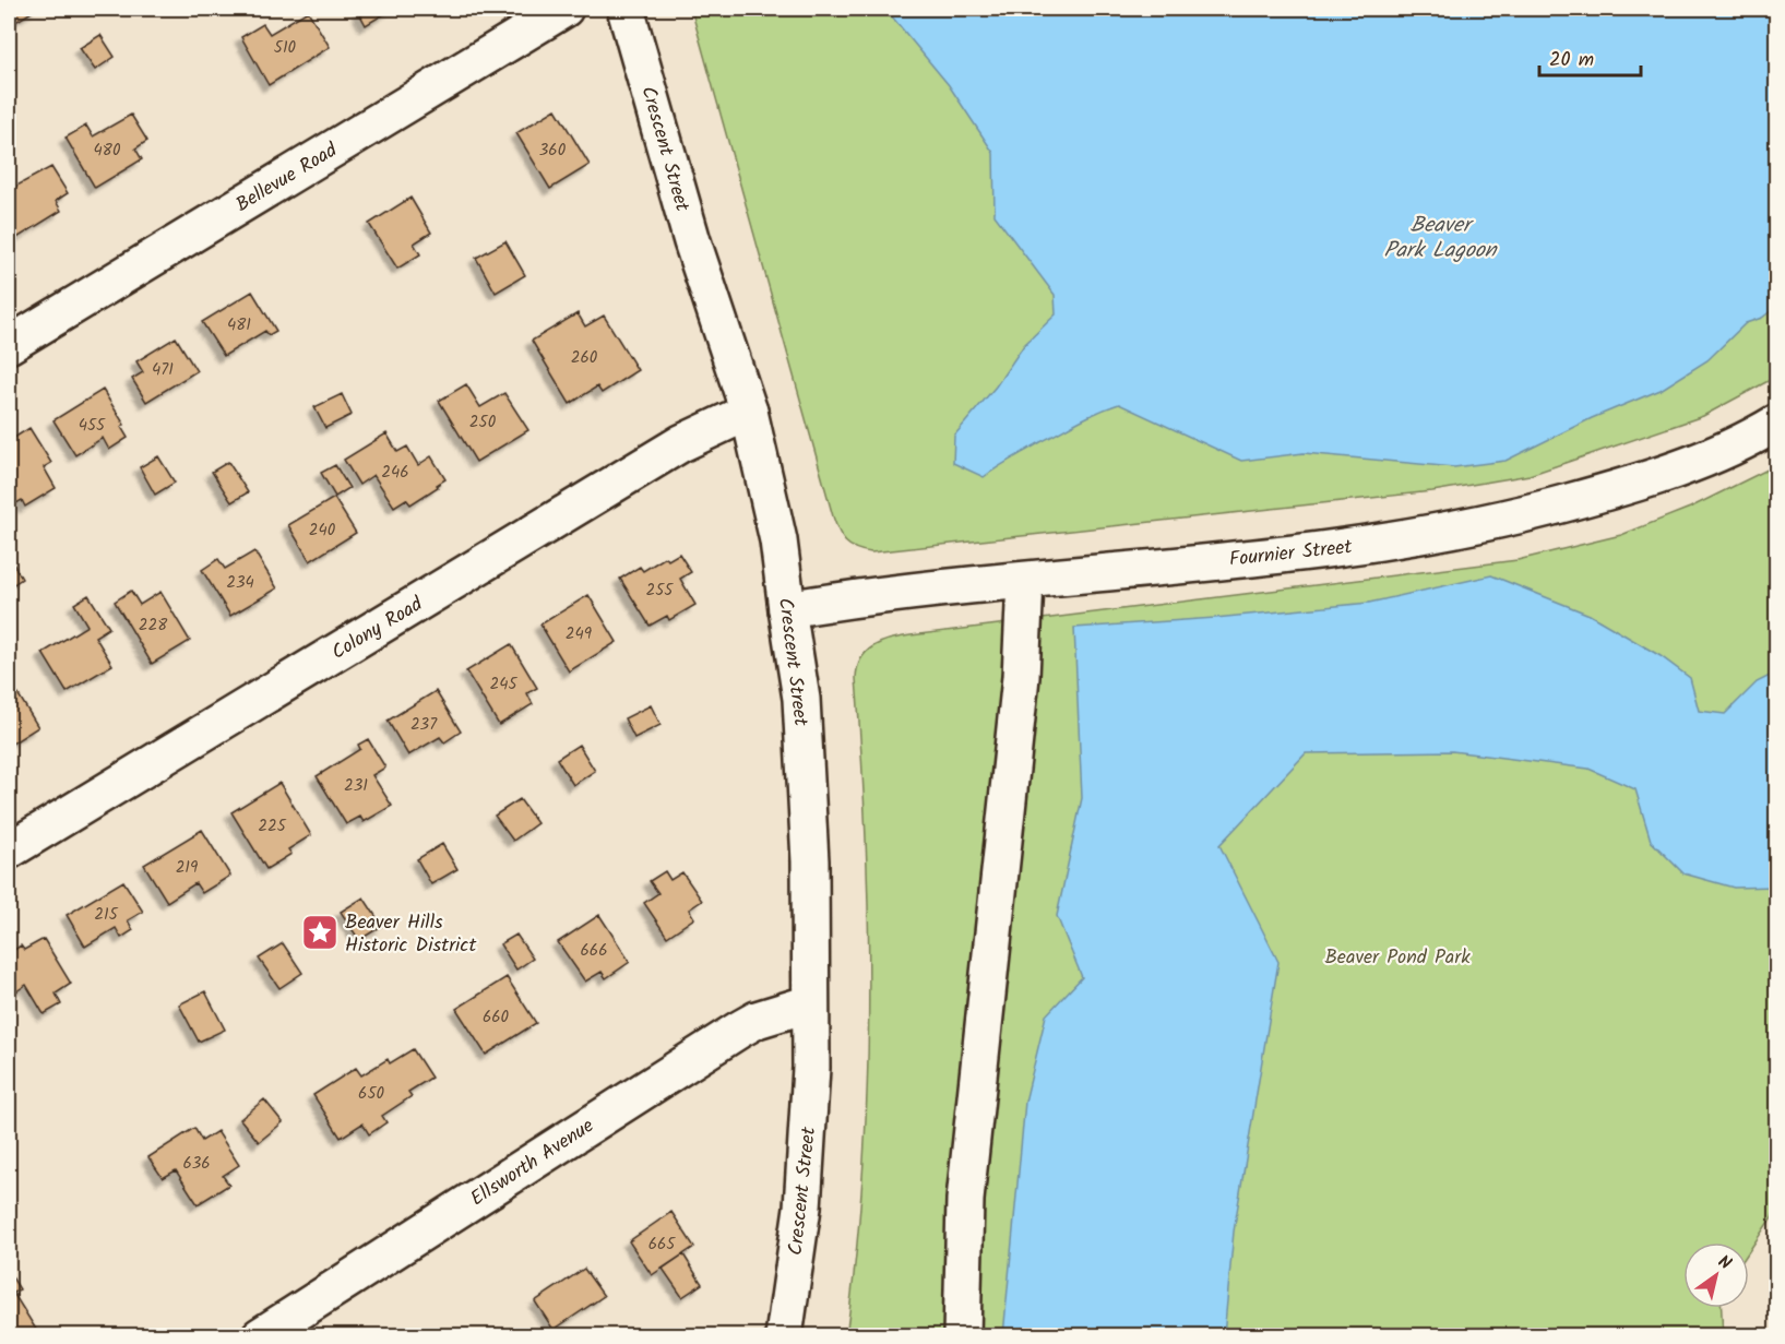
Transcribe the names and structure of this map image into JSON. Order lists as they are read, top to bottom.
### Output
{
  "streets": {
    "street": [
      "Crescent Street",
      "Bellevue Road",
      "Fournier Street",
      "Colony Road",
      "Ellsworth Avenue"
    ]
  },
  "crossings": [
    ["Crescent Street", "Fournier Street"],
    ["Crescent Street", "Colony Road"],
    ["Crescent Street", "Ellsworth Avenue"]
  ],
  "water": ["Beaver Park Lagoon"],
  "parks": ["Beaver Pond Park"],
  "places": {
    "place": ["Beaver Hills Historic District"]
  },
  "house_numbers": [
    "510",
    "480",
    "360",
    "481",
    "260",
    "471",
    "250",
    "455",
    "246",
    "240",
    "234",
    "255",
    "228",
    "249",
    "245",
    "237",
    "231",
    "225",
    "219",
    "215",
    "666",
    "660",
    "650",
    "636",
    "665"
  ],
  "scale_bar": "20 m",
  "north": "top right"
}
